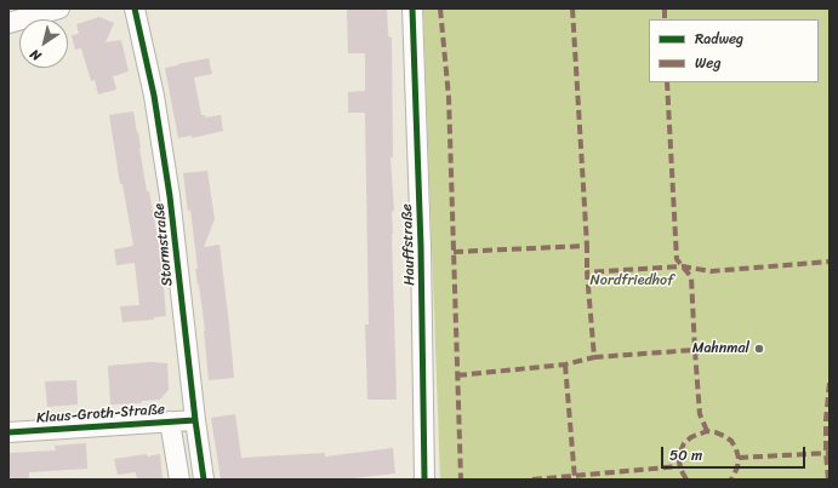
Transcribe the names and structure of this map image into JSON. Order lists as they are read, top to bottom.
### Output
{
  "streets": {
    "street": ["Stormstraße", "Hauffstraße", "Klaus-Groth-Straße"]
  },
  "crossings": [
    ["Stormstraße", "Klaus-Groth-Straße"]
  ],
  "parks": ["Nordfriedhof"],
  "places": ["Mahnmal"],
  "legend": ["Radweg", "Weg"],
  "scale_bar": "50 m",
  "north": "bottom left"
}
